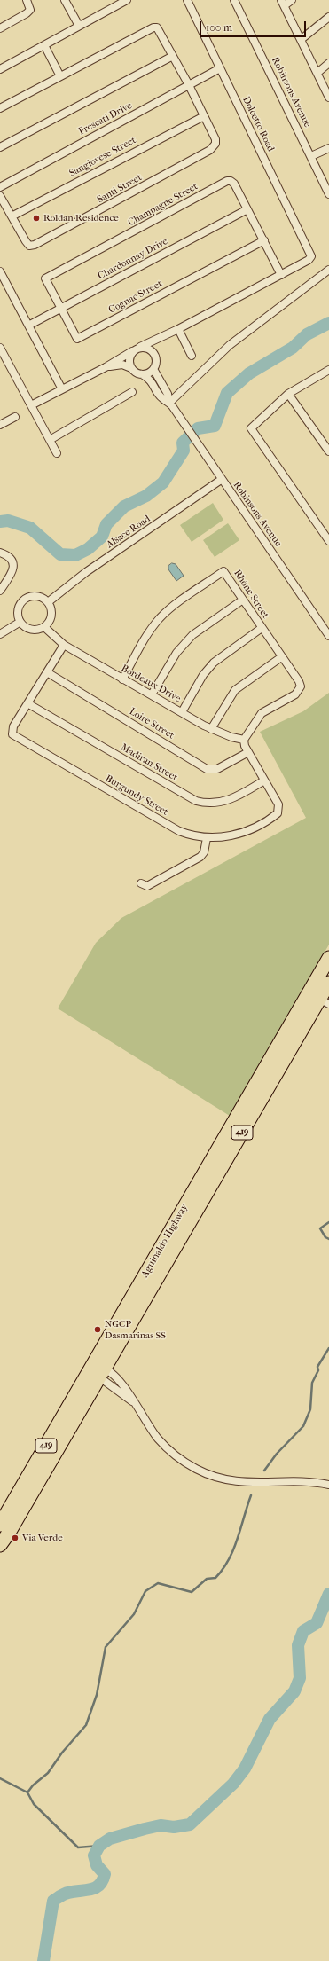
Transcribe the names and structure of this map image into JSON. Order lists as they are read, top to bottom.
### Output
{
  "streets": {
    "highway": ["419", "Aguinaldo Highway"],
    "street": [
      "Robinsons Avenue",
      "Frescati Drive",
      "Dolcetto Road",
      "Sangiovese Street",
      "Santi Street",
      "Champagne Street",
      "Chardonnay Drive",
      "Cognac Street",
      "Alsace Road",
      "Rhône Street",
      "Bordeaux Drive",
      "Loire Street",
      "Madiran Street",
      "Burgundy Street"
    ]
  },
  "crossings": [
    ["Robinsons Avenue", "Alsace Road"],
    ["Frescati Drive", "Dolcetto Road"],
    ["Sangiovese Street", "Santi Street"],
    ["Champagne Street", "Chardonnay Drive"],
    ["Champagne Street", "Cognac Street"],
    ["Chardonnay Drive", "Cognac Street"],
    ["Alsace Road", "Bordeaux Drive"],
    ["Rhône Street", "Bordeaux Drive"],
    ["Rhône Street", "Burgundy Street"],
    ["Bordeaux Drive", "Burgundy Street"],
    ["Loire Street", "Burgundy Street"],
    ["Madiran Street", "Burgundy Street"]
  ],
  "places": ["Roldan Residence", "NGCP Dasmarinas SS", "Via Verde"],
  "scale_bar": "100 m"
}
